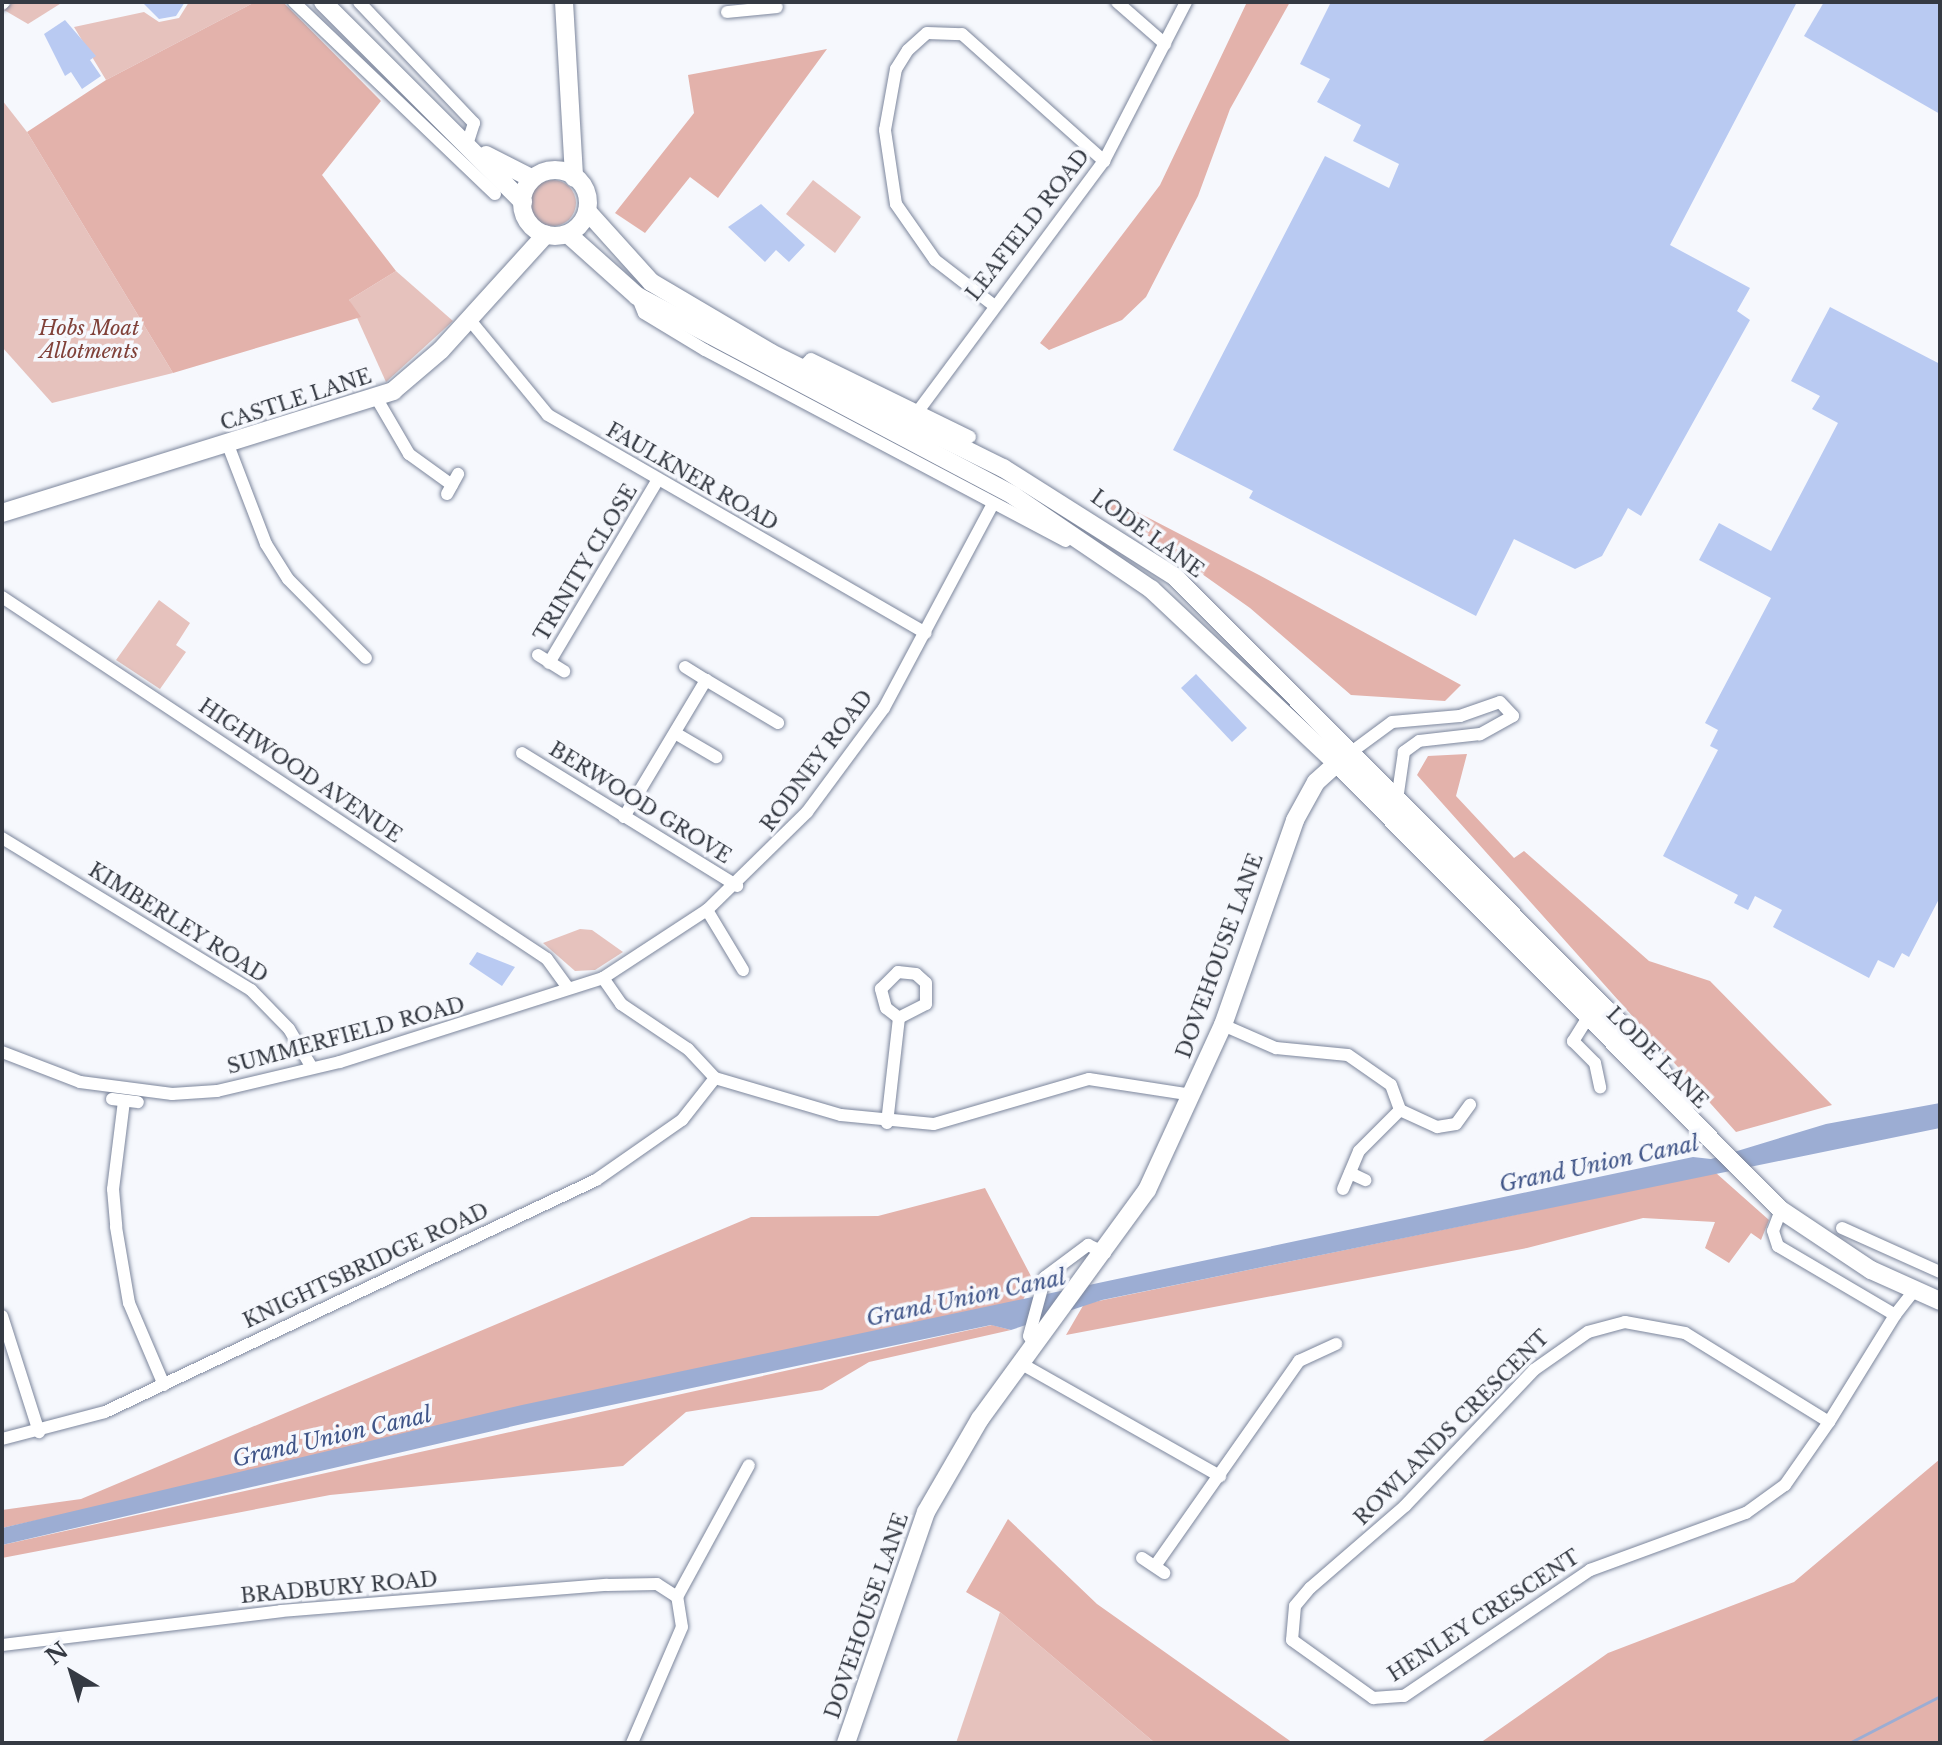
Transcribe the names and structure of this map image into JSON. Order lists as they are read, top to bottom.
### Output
{
  "streets": {
    "main road": ["CASTLE LANE", "LODE LANE", "DOVEHOUSE LANE"],
    "street": [
      "LEAFIELD ROAD",
      "FAULKNER ROAD",
      "TRINITY CLOSE",
      "RODNEY ROAD",
      "HIGHWOOD AVENUE",
      "BERWOOD GROVE",
      "KIMBERLEY ROAD",
      "SUMMERFIELD ROAD",
      "KNIGHTSBRIDGE ROAD",
      "ROWLANDS CRESCENT",
      "BRADBURY ROAD",
      "HENLEY CRESCENT"
    ]
  },
  "crossings": [
    ["LEAFIELD ROAD", "LODE LANE"],
    ["CASTLE LANE", "FAULKNER ROAD"],
    ["CASTLE LANE", "LODE LANE"],
    ["FAULKNER ROAD", "TRINITY CLOSE"],
    ["FAULKNER ROAD", "RODNEY ROAD"],
    ["LODE LANE", "RODNEY ROAD"],
    ["LODE LANE", "DOVEHOUSE LANE"],
    ["LODE LANE", "HENLEY CRESCENT"],
    ["RODNEY ROAD", "BERWOOD GROVE"],
    ["RODNEY ROAD", "SUMMERFIELD ROAD"],
    ["HIGHWOOD AVENUE", "SUMMERFIELD ROAD"],
    ["KIMBERLEY ROAD", "SUMMERFIELD ROAD"],
    ["ROWLANDS CRESCENT", "HENLEY CRESCENT"]
  ],
  "water": ["Grand Union Canal"],
  "parks": ["Hobs Moat Allotments"],
  "north": "top left"
}
